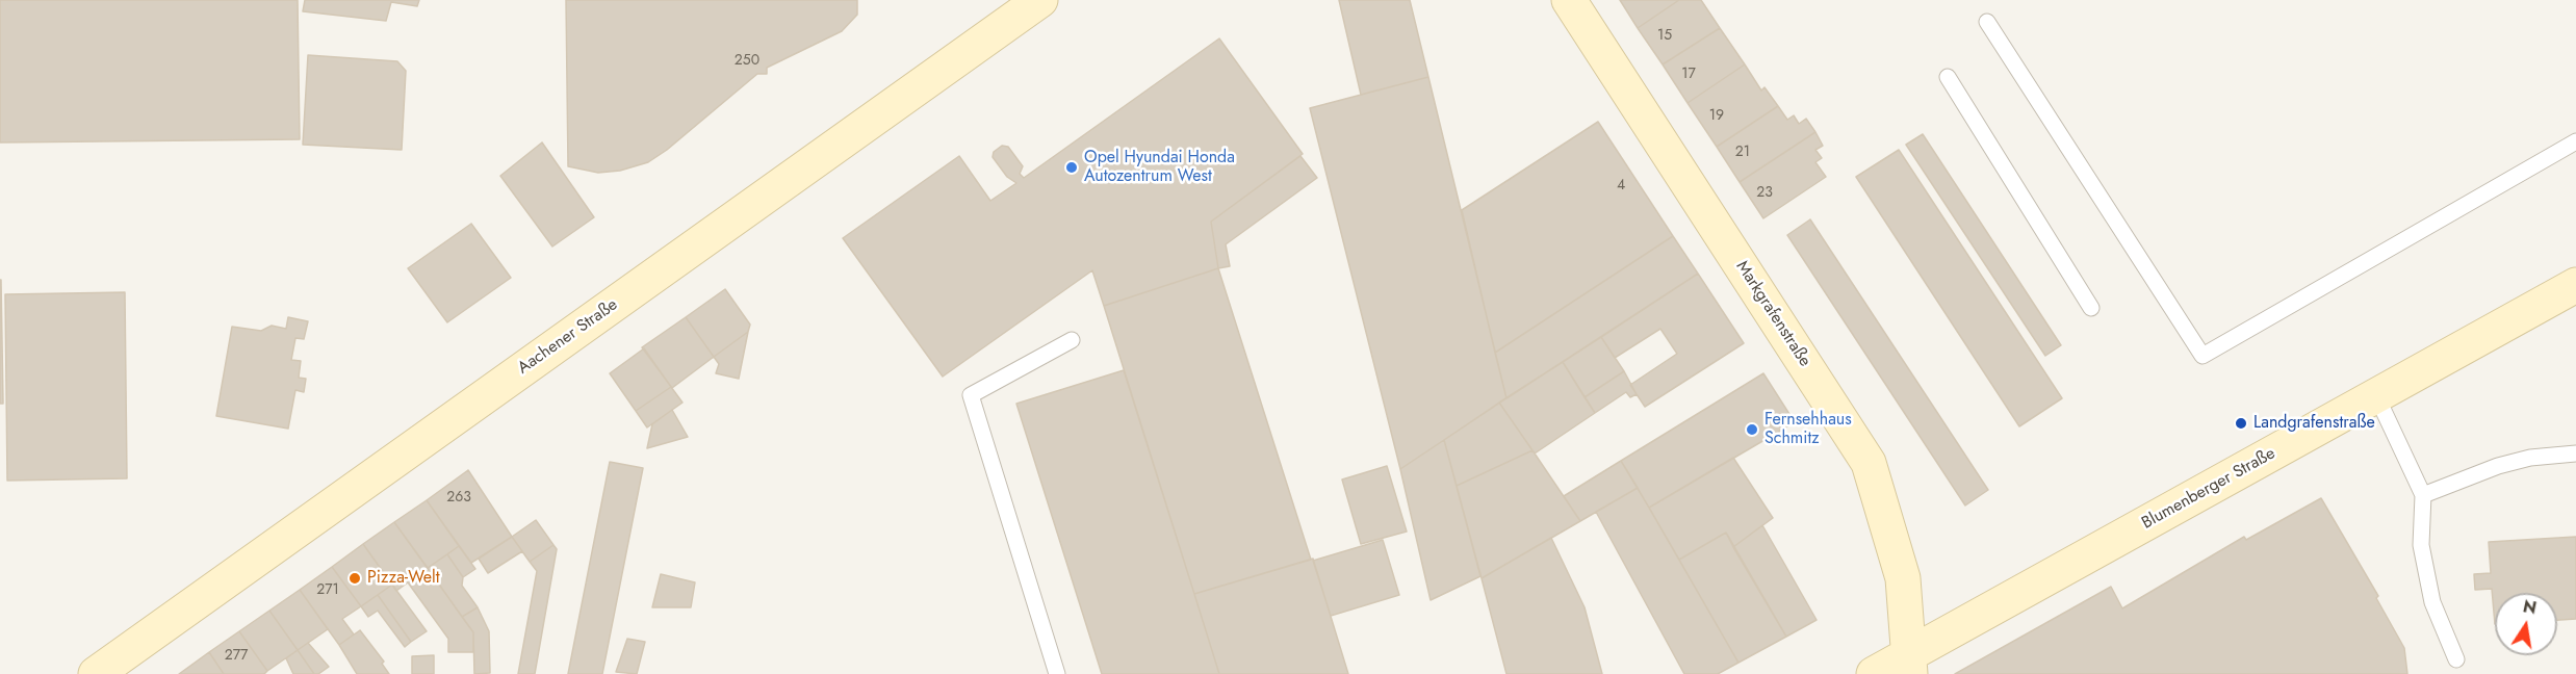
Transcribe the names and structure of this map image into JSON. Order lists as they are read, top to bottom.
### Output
{
  "streets": {
    "street": ["Markgrafenstraße", "Aachener Straße", "Blumenberger Straße"]
  },
  "crossings": [
    ["Markgrafenstraße", "Blumenberger Straße"]
  ],
  "places": [
    "Opel Hyundai Honda Autozentrum West",
    "Landgrafenstraße",
    "Fernsehhaus Schmitz",
    "Pizza-Welt"
  ],
  "house_numbers": [
    "15",
    "250",
    "17",
    "19",
    "21",
    "4",
    "23",
    "263",
    "271",
    "277"
  ],
  "north": "top"
}
